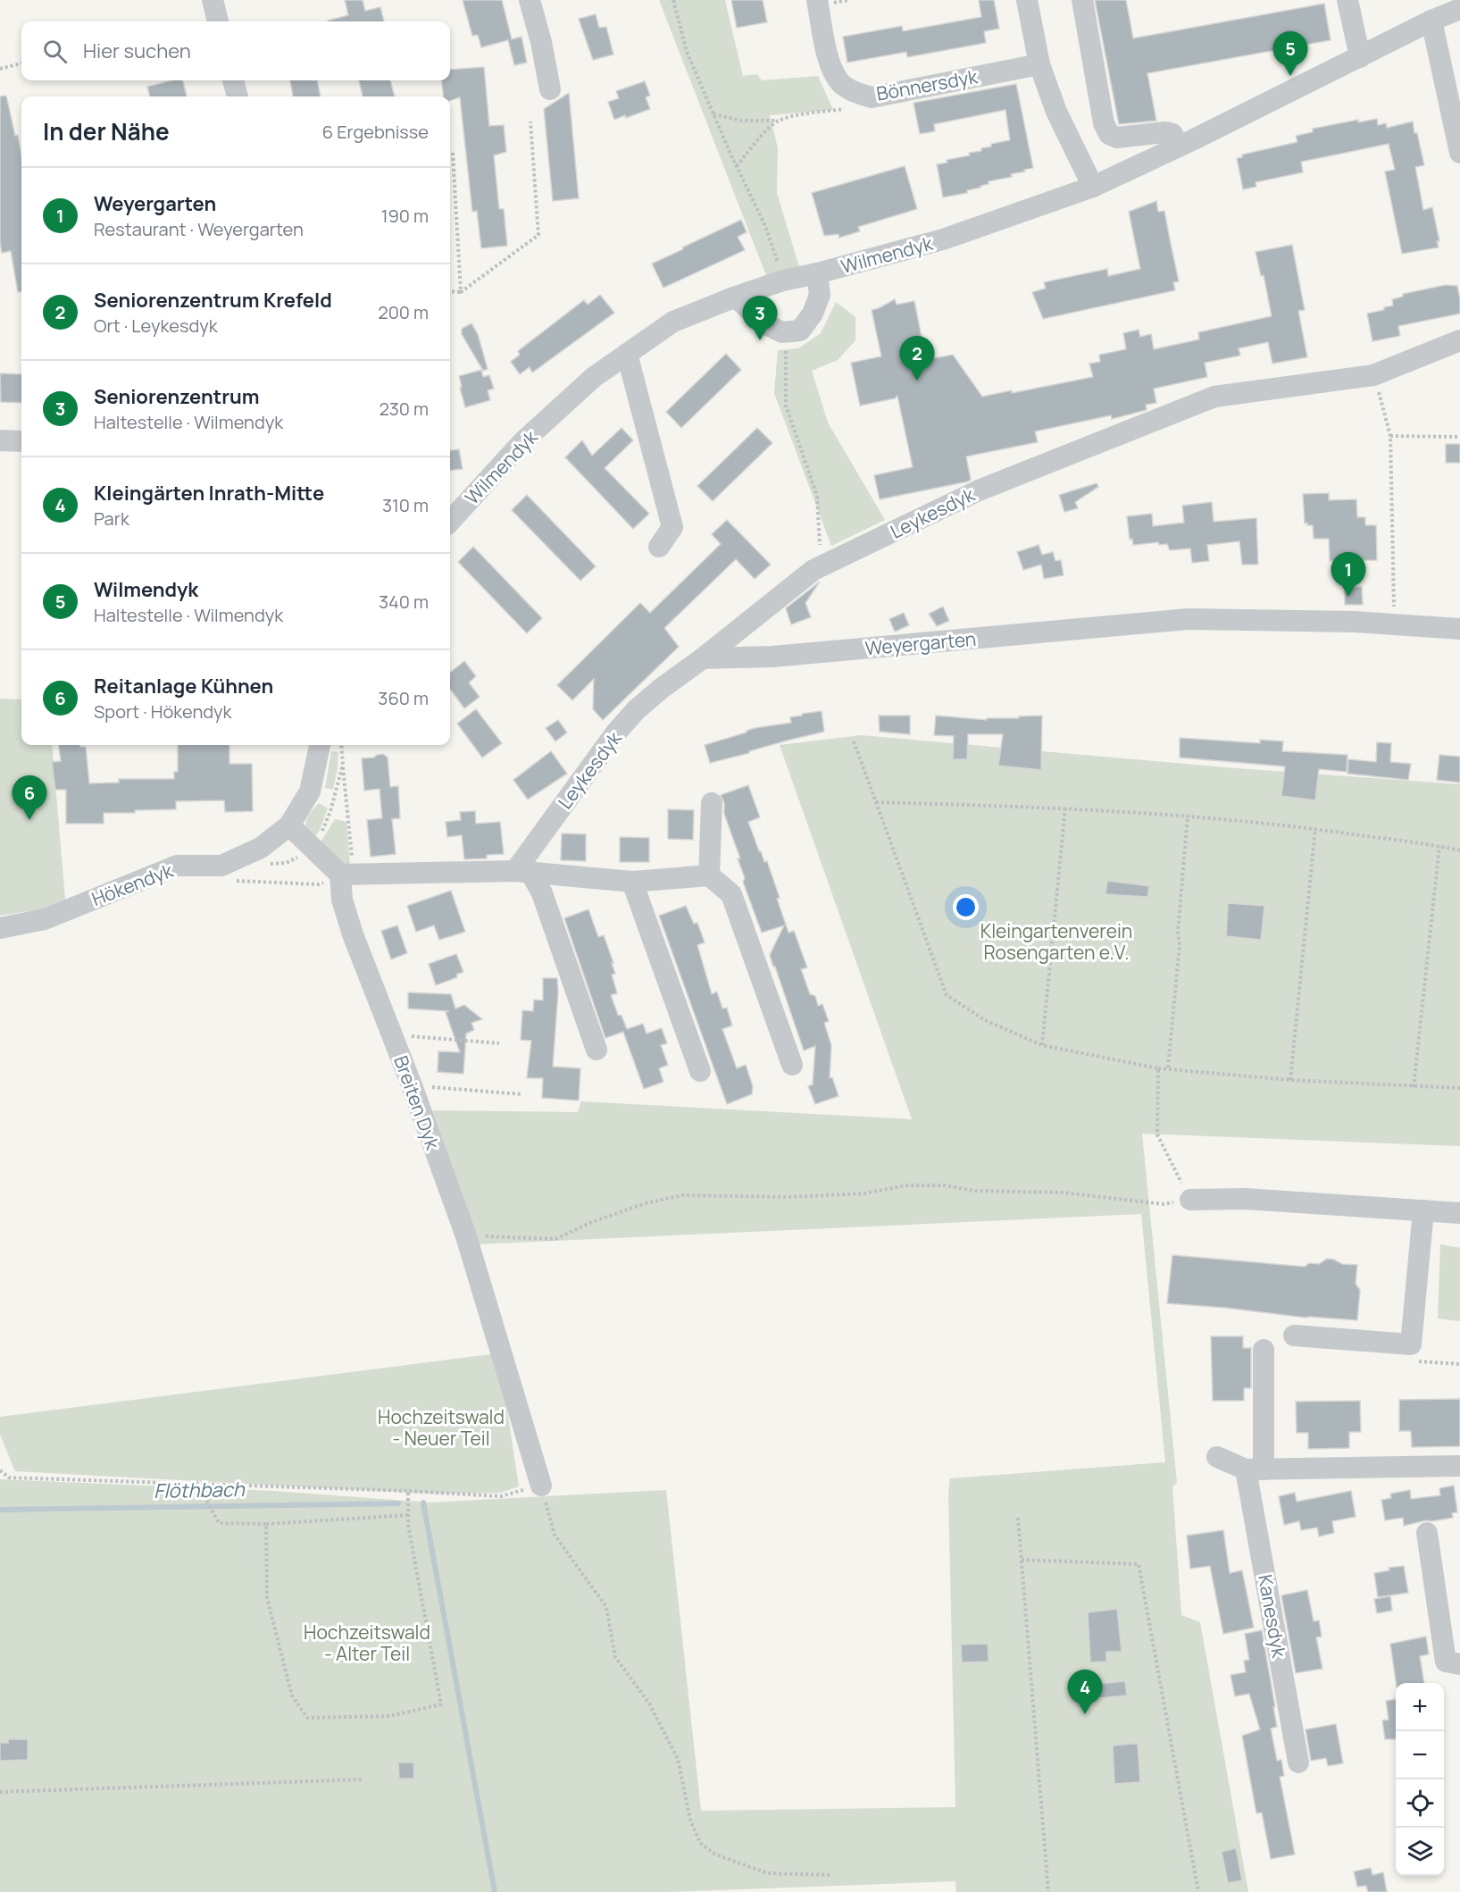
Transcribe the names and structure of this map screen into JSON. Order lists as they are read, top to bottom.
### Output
{
  "streets": {
    "street": [
      "Bönnersdyk",
      "Wilmendyk",
      "Leykesdyk",
      "Weyergarten",
      "Hökendyk",
      "Breiten Dyk",
      "Kanesdyk"
    ]
  },
  "crossings": [
    ["Leykesdyk", "Weyergarten"]
  ],
  "water": ["Flöthbach"],
  "parks": ["Kleingartenverein Rosengarten e.V.", "Hochzeitswald - Neuer Teil", "Hochzeitswald - Alter Teil"],
  "page": {
    "search": "Hier suchen",
    "pins": [
      "5",
      "3",
      "2",
      "1",
      "6",
      "4"
    ],
    "heading": ["In der Nähe", "6 Ergebnisse"],
    "list": [
      {
        "mark": "1",
        "name": "Weyergarten",
        "note": "Restaurant · Weyergarten",
        "value": "190 m"
      },
      {
        "mark": "2",
        "name": "Seniorenzentrum Krefeld",
        "note": "Ort · Leykesdyk",
        "value": "200 m"
      },
      {
        "mark": "3",
        "name": "Seniorenzentrum",
        "note": "Haltestelle · Wilmendyk",
        "value": "230 m"
      },
      {
        "mark": "4",
        "name": "Kleingärten Inrath-Mitte",
        "note": "Park",
        "value": "310 m"
      },
      {
        "mark": "5",
        "name": "Wilmendyk",
        "note": "Haltestelle · Wilmendyk",
        "value": "340 m"
      },
      {
        "mark": "6",
        "name": "Reitanlage Kühnen",
        "note": "Sport · Hökendyk",
        "value": "360 m"
      }
    ],
    "map_buttons": ["+", "−"]
  }
}
